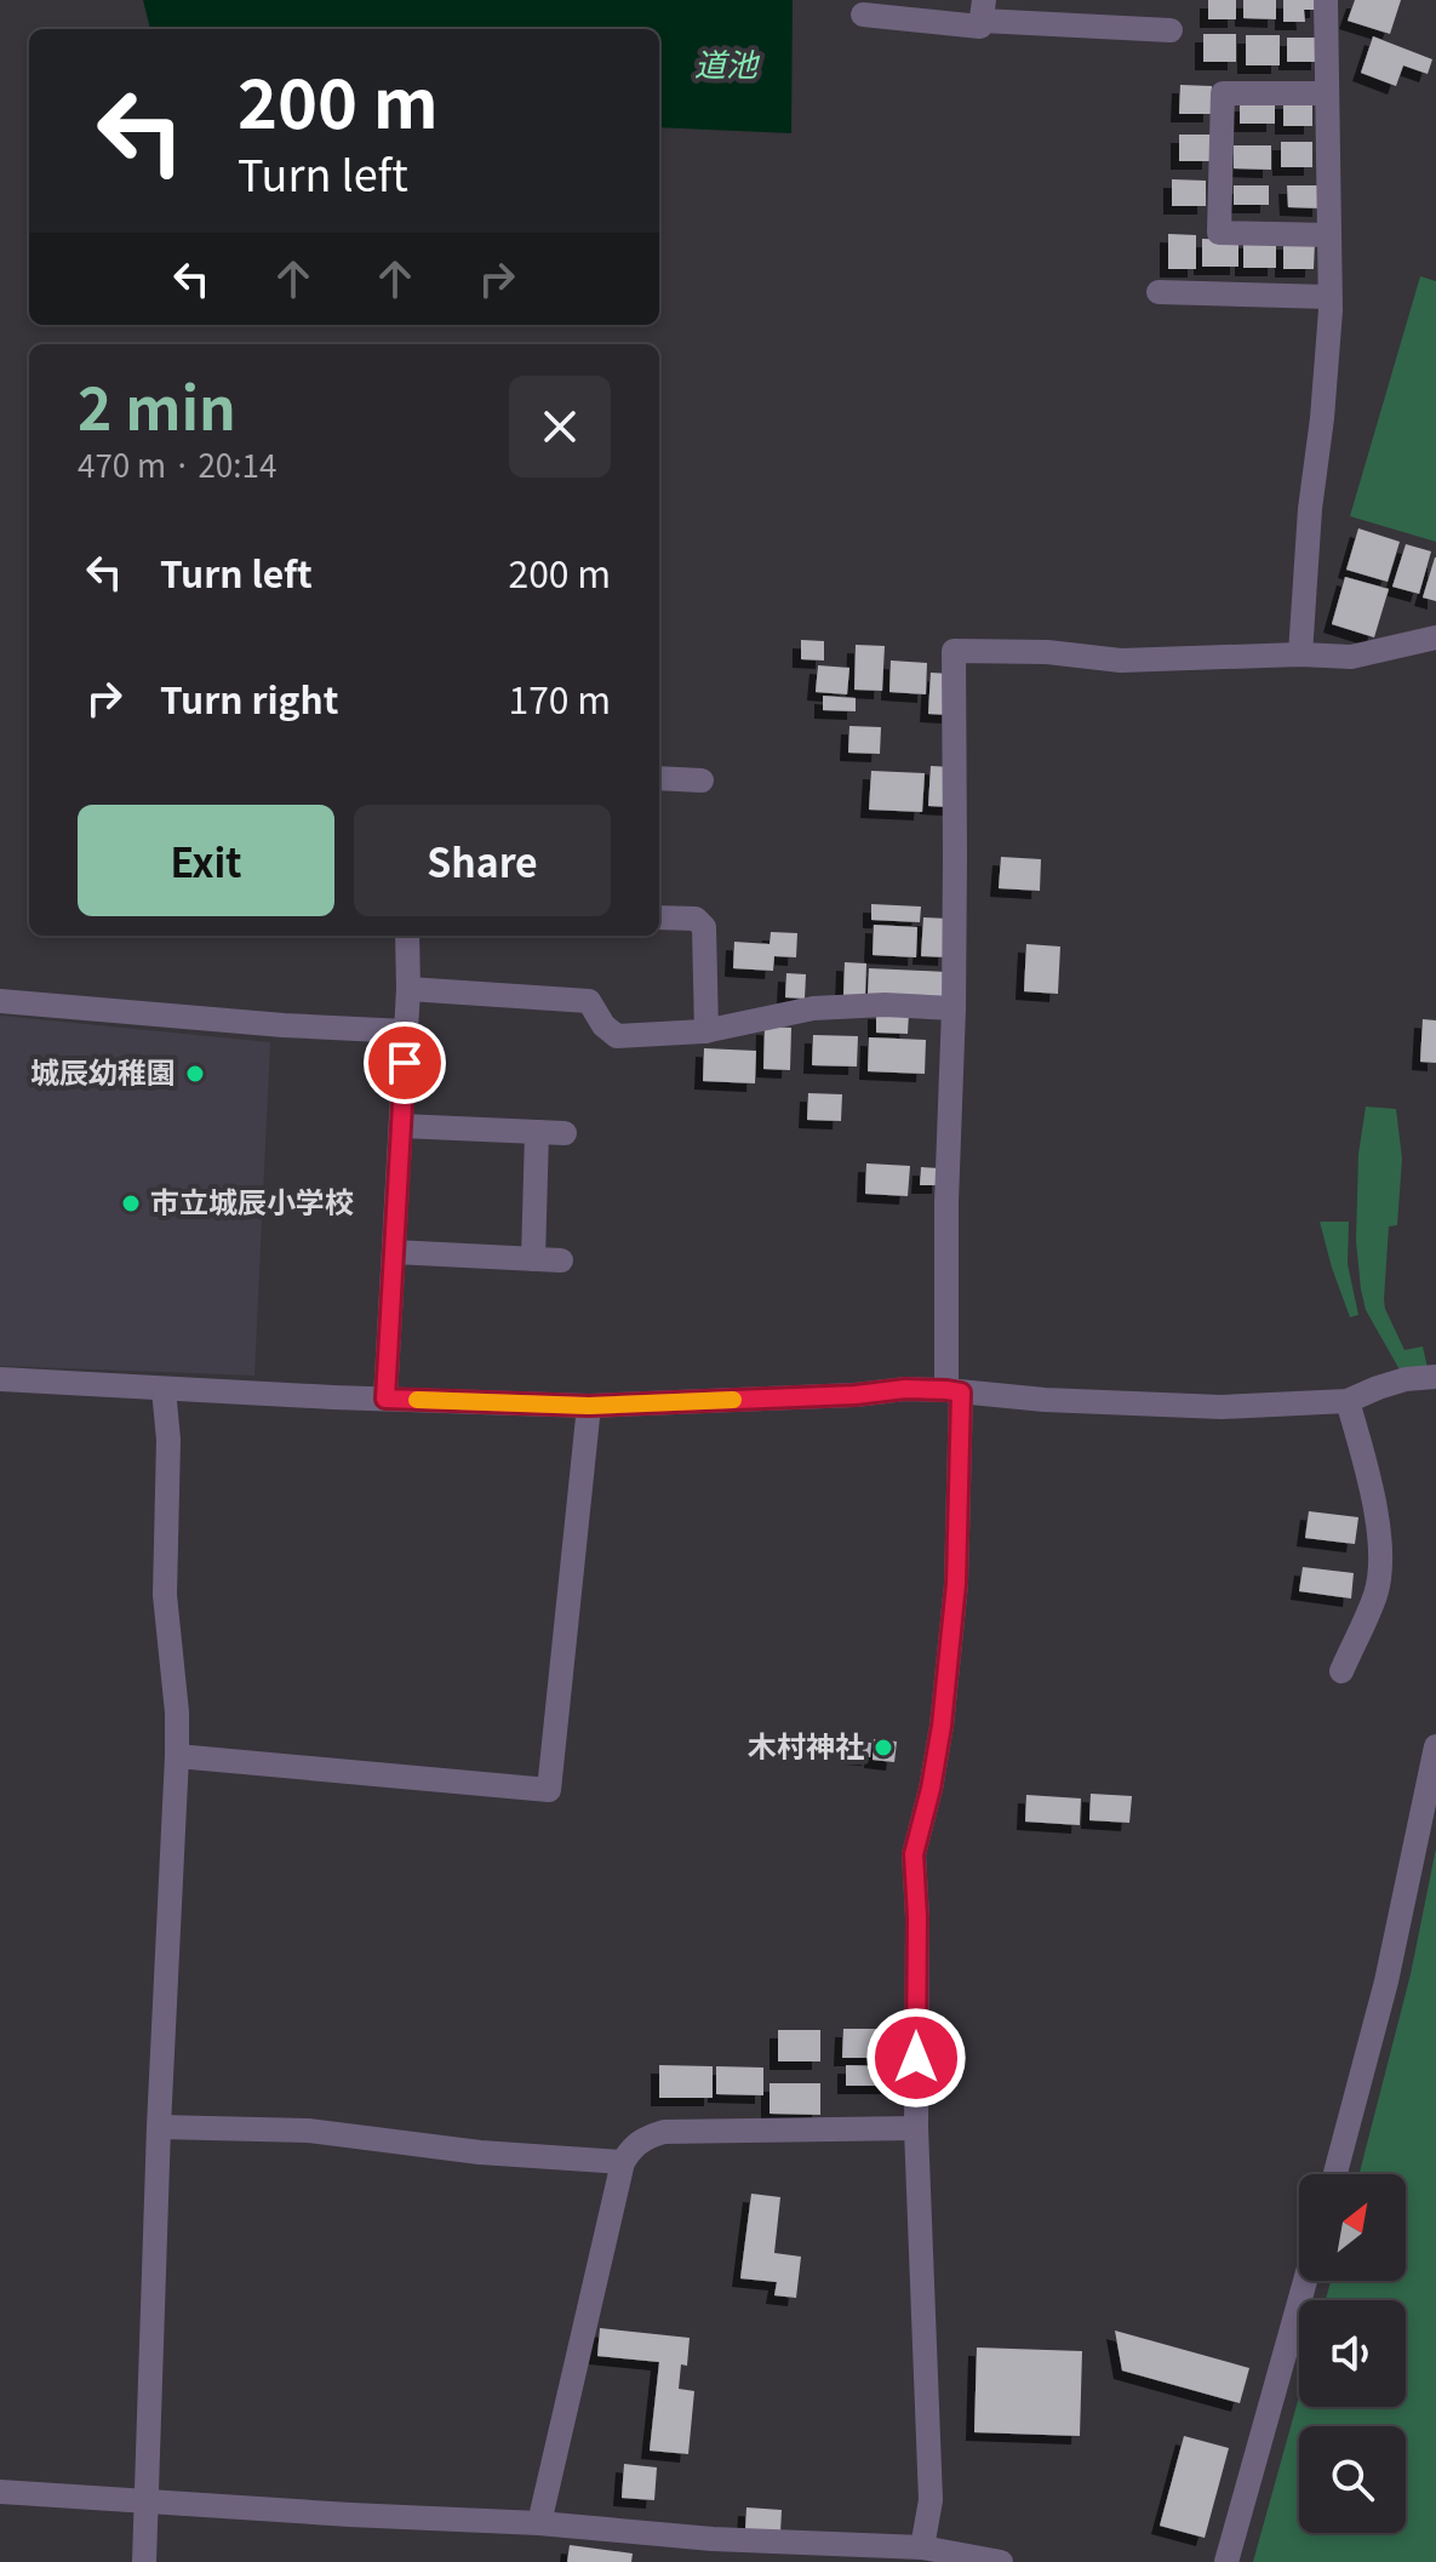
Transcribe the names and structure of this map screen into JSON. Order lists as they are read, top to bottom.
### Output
{
  "water": ["道池"],
  "places": ["城辰幼稚園", "市立城辰小学校", "木村神社"],
  "north": "top right",
  "page": {
    "turn": ["200 m", "Turn left"],
    "heading": ["2 min", "470 m · 20:14"],
    "list": [
      {
        "name": "Turn left",
        "value": "200 m"
      },
      {
        "name": "Turn right",
        "value": "170 m"
      }
    ],
    "buttons": ["Exit", "Share"]
  }
}
